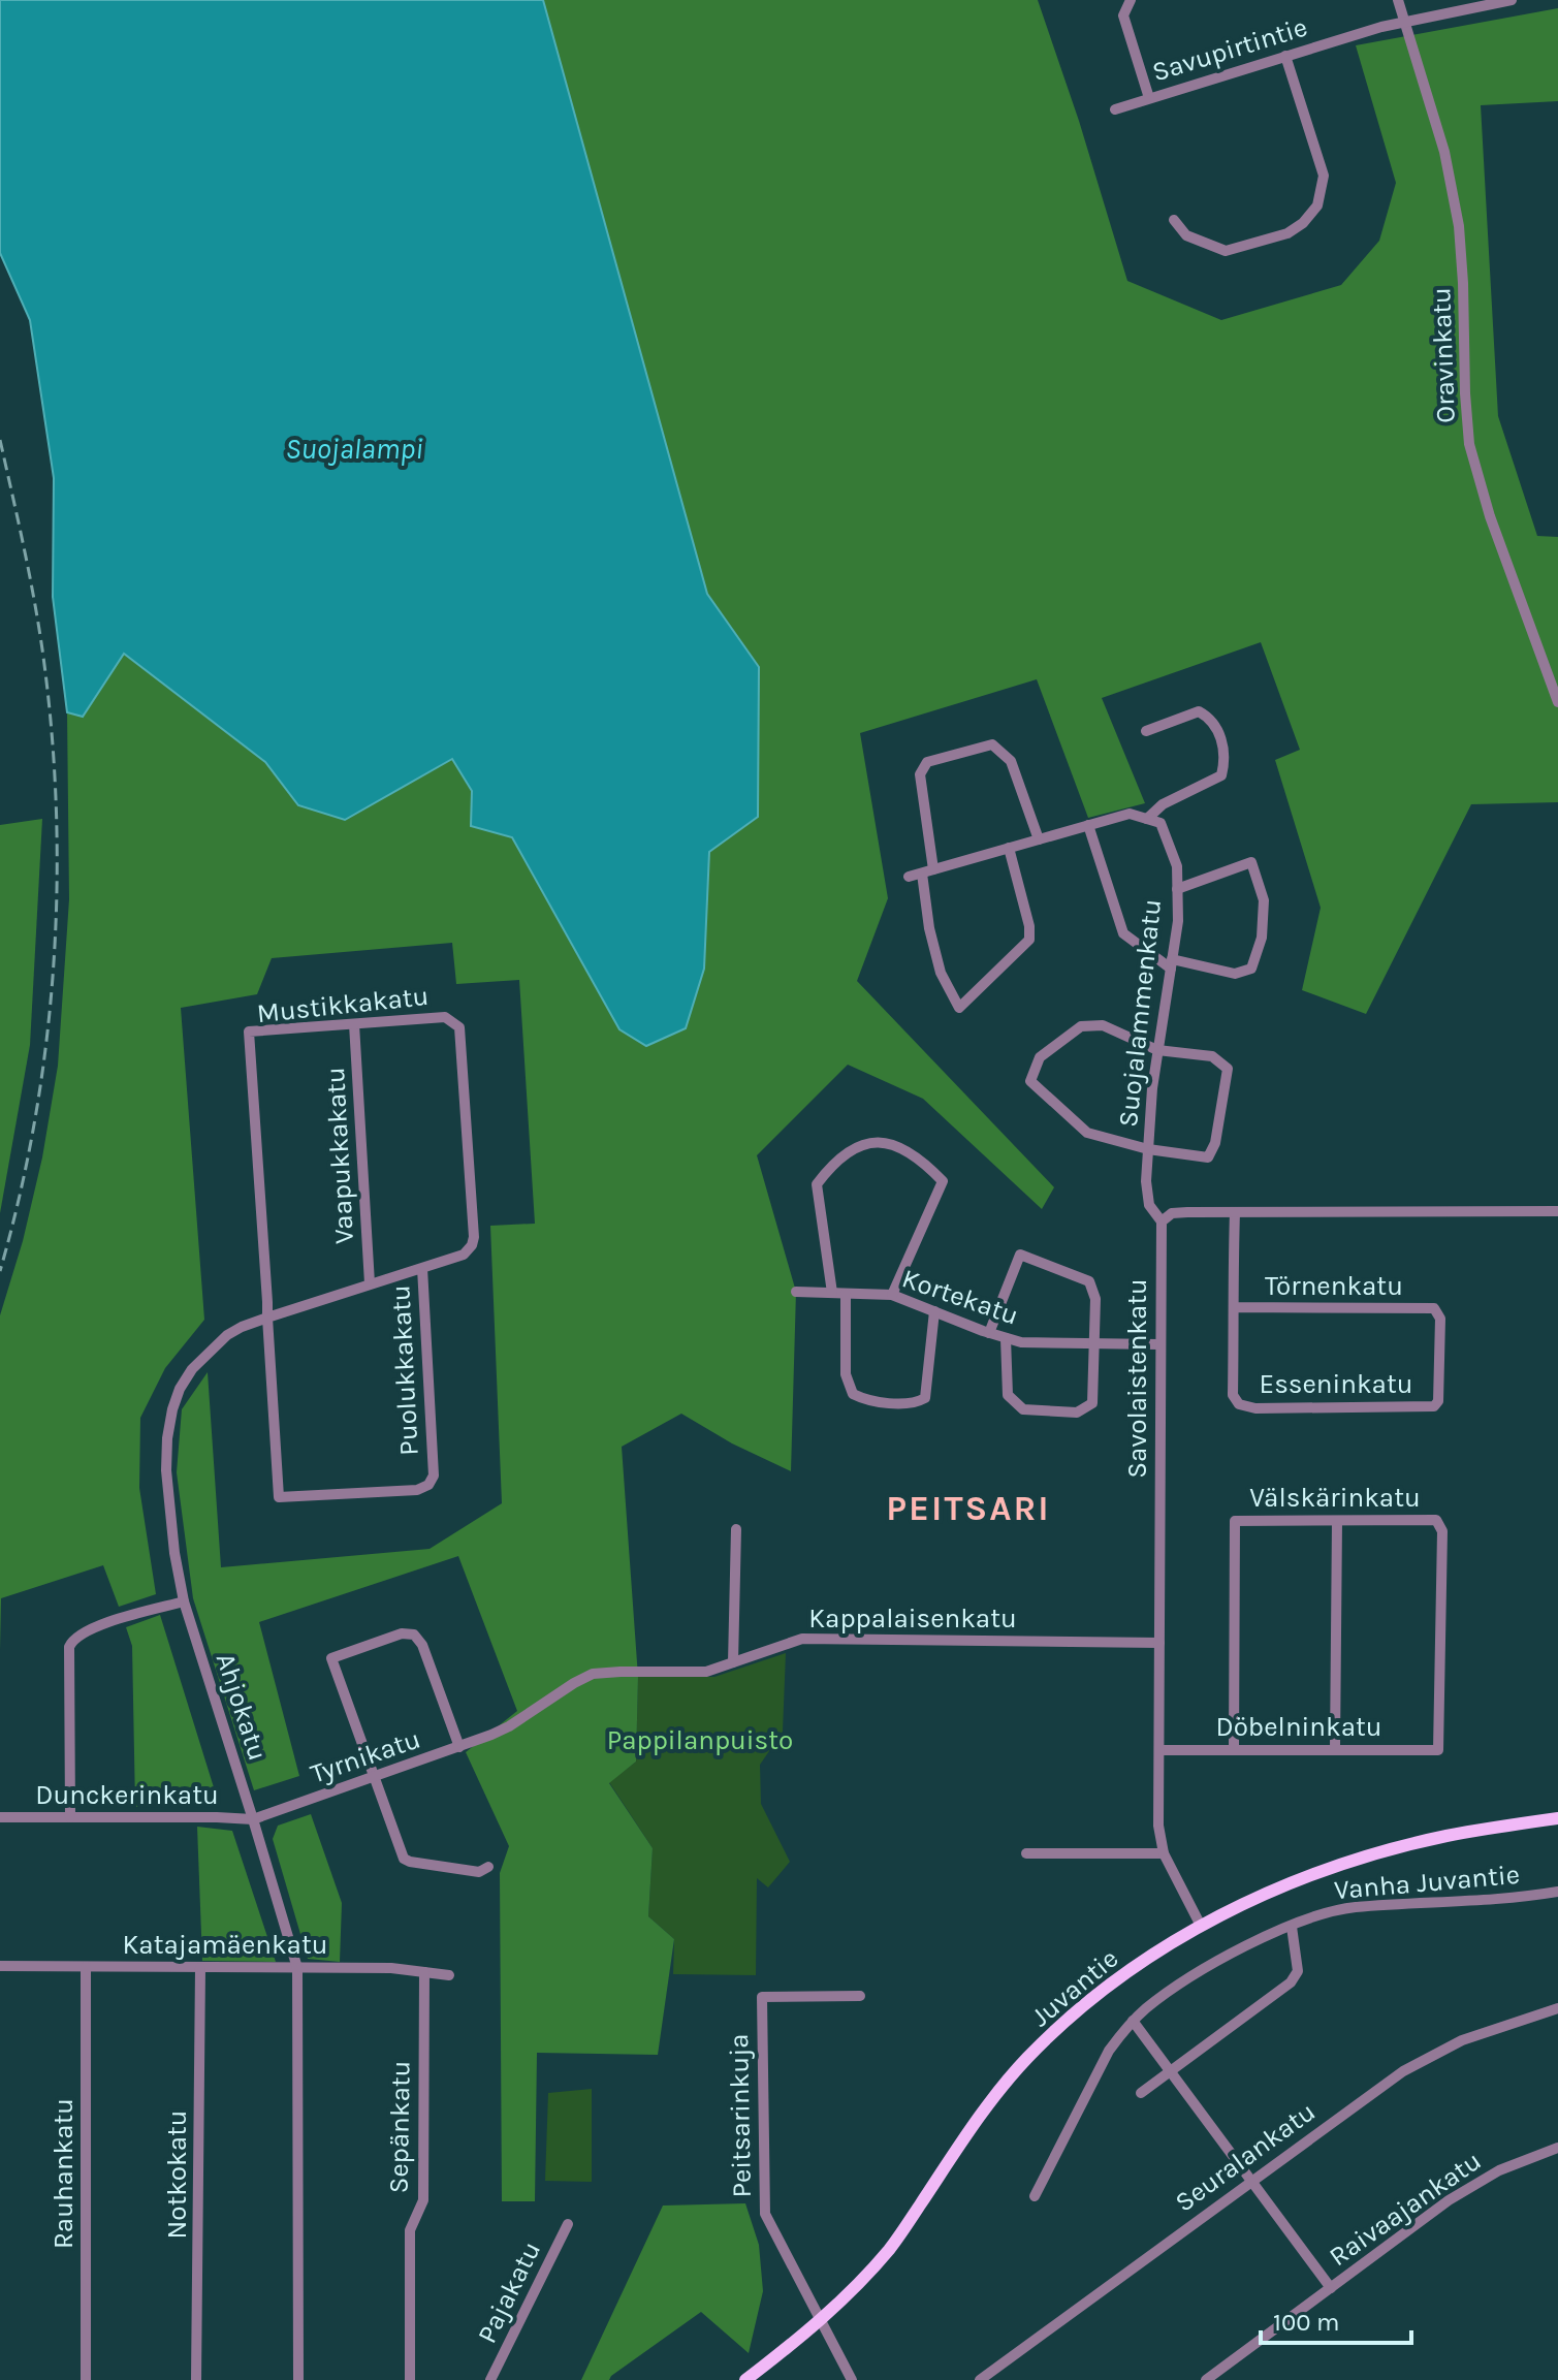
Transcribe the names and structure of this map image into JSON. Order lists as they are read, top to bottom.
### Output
{
  "streets": {
    "main road": ["Juvantie"],
    "street": [
      "Savupirtintie",
      "Oravinkatu",
      "Mustikkakatu",
      "Suojalammenkatu",
      "Vaapukkakatu",
      "Törnenkatu",
      "Kortekatu",
      "Puolukkakatu",
      "Savolaistenkatu",
      "Esseninkatu",
      "Välskärinkatu",
      "Kappalaisenkatu",
      "Ahjokatu",
      "Döbelninkatu",
      "Tyrnikatu",
      "Dunckerinkatu",
      "Vanha Juvantie",
      "Katajamäenkatu",
      "Peitsarinkuja",
      "Sepänkatu",
      "Seuralankatu",
      "Rauhankatu",
      "Notkokatu",
      "Raivaajankatu",
      "Pajakatu"
    ]
  },
  "crossings": [
    ["Savupirtintie", "Oravinkatu"],
    ["Mustikkakatu", "Vaapukkakatu"],
    ["Mustikkakatu", "Puolukkakatu"],
    ["Mustikkakatu", "Ahjokatu"],
    ["Suojalammenkatu", "Savolaistenkatu"],
    ["Vaapukkakatu", "Ahjokatu"],
    ["Törnenkatu", "Esseninkatu"],
    ["Kortekatu", "Savolaistenkatu"],
    ["Puolukkakatu", "Ahjokatu"],
    ["Savolaistenkatu", "Kappalaisenkatu"],
    ["Savolaistenkatu", "Döbelninkatu"],
    ["Savolaistenkatu", "Juvantie"],
    ["Välskärinkatu", "Döbelninkatu"],
    ["Kappalaisenkatu", "Tyrnikatu"],
    ["Ahjokatu", "Tyrnikatu"],
    ["Ahjokatu", "Dunckerinkatu"],
    ["Ahjokatu", "Katajamäenkatu"],
    ["Tyrnikatu", "Dunckerinkatu"],
    ["Katajamäenkatu", "Sepänkatu"],
    ["Katajamäenkatu", "Rauhankatu"],
    ["Katajamäenkatu", "Notkokatu"],
    ["Juvantie", "Peitsarinkuja"]
  ],
  "districts": ["PEITSARI"],
  "water": ["Suojalampi"],
  "parks": ["Pappilanpuisto"],
  "scale_bar": "100 m"
}
